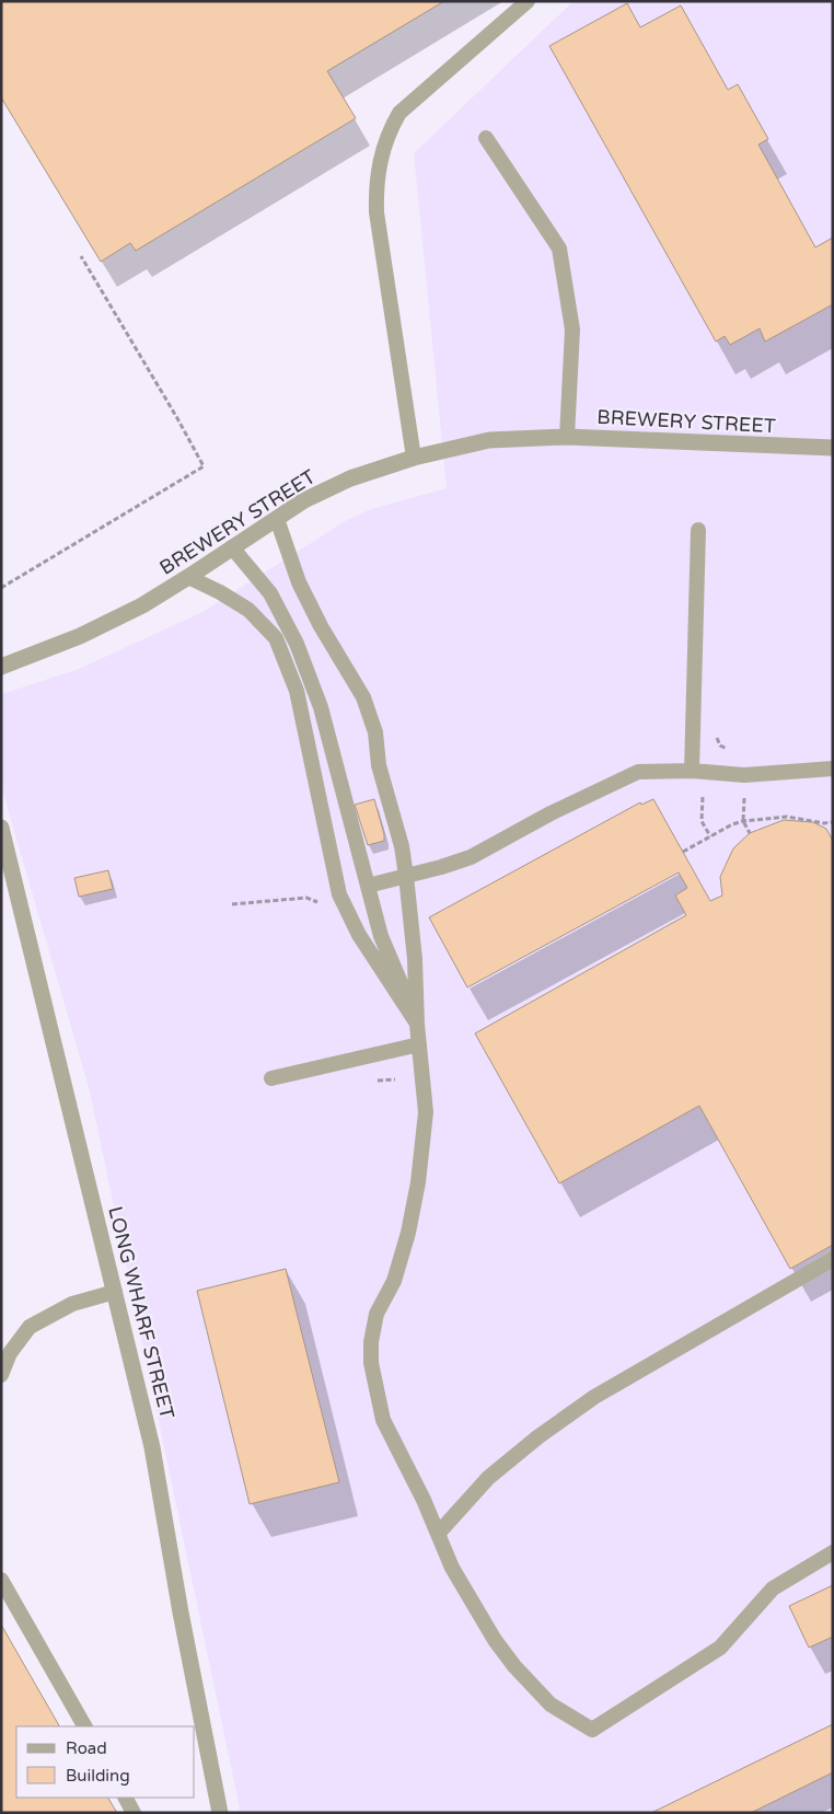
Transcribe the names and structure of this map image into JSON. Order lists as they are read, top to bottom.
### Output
{
  "streets": {
    "street": ["BREWERY STREET", "LONG WHARF STREET"]
  },
  "legend": ["Road", "Building"]
}
